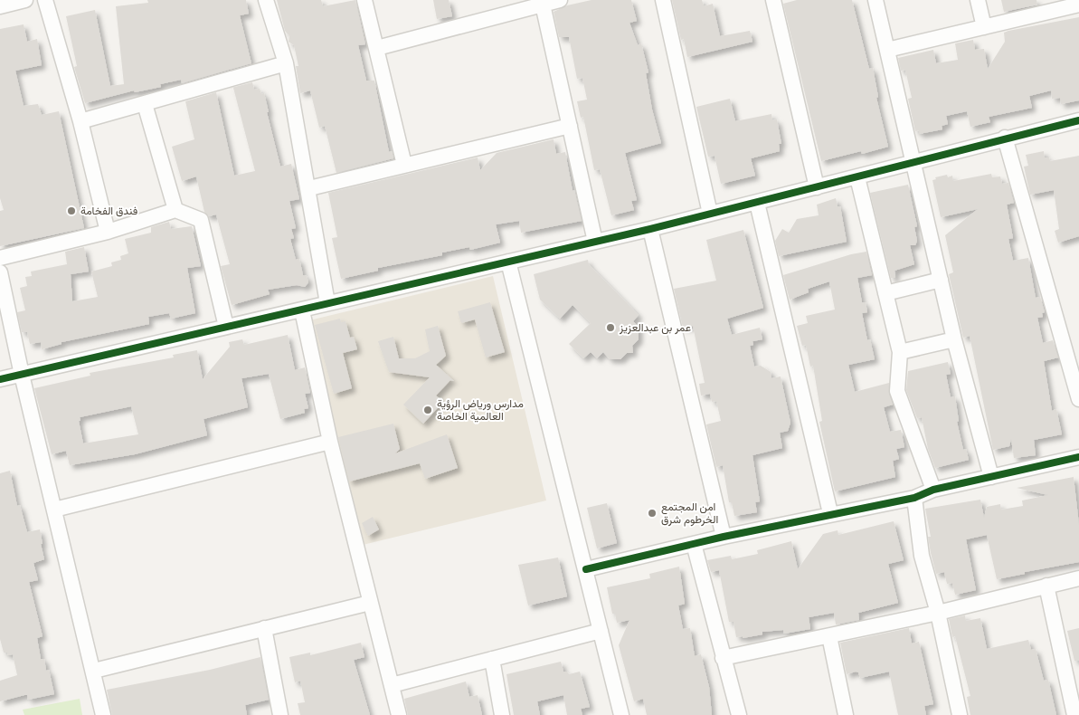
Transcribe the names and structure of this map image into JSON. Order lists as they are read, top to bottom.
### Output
{
  "places": [
    "فندق الفخامة",
    "عمر بن عبدالعزيز",
    "مدارس ورياض الرؤية العالمية الخاصة",
    "امن المجتمع الخرطوم شرق"
  ]
}
